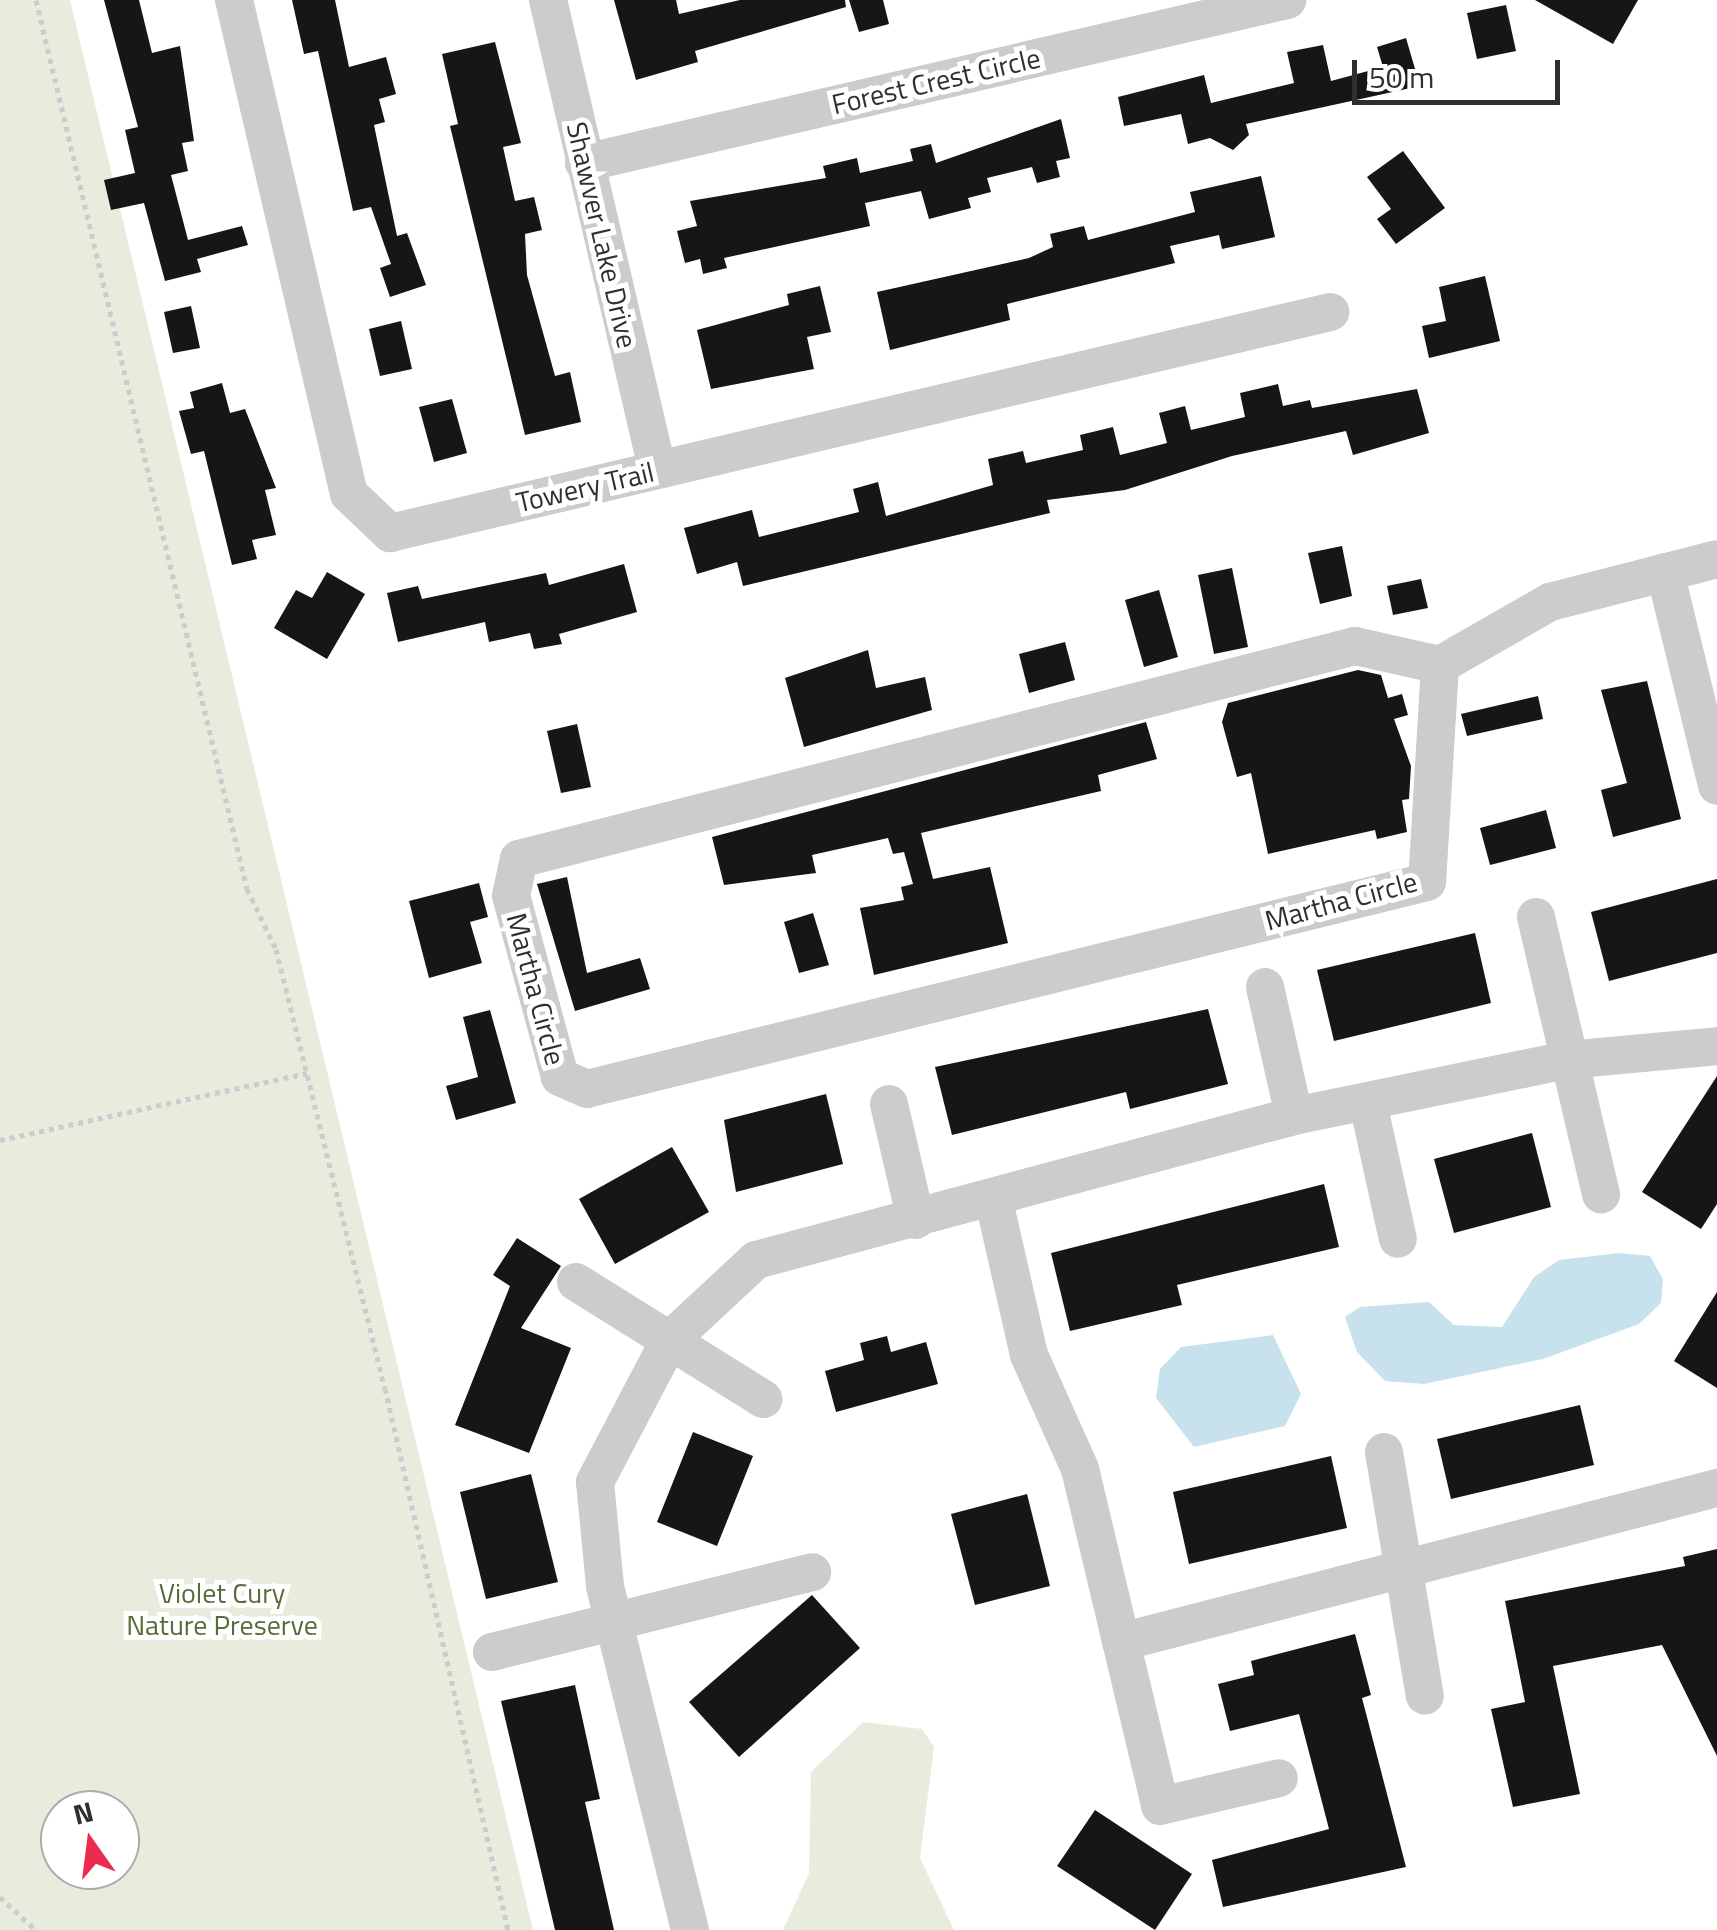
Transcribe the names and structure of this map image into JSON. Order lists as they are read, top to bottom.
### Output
{
  "streets": {
    "street": [
      "Forest Crest Circle",
      "Shawver Lake Drive",
      "Towery Trail",
      "Martha Circle"
    ]
  },
  "crossings": [
    ["Forest Crest Circle", "Shawver Lake Drive"],
    ["Shawver Lake Drive", "Towery Trail"]
  ],
  "parks": ["Violet Cury Nature Preserve"],
  "scale_bar": "50 m",
  "north": "top"
}
